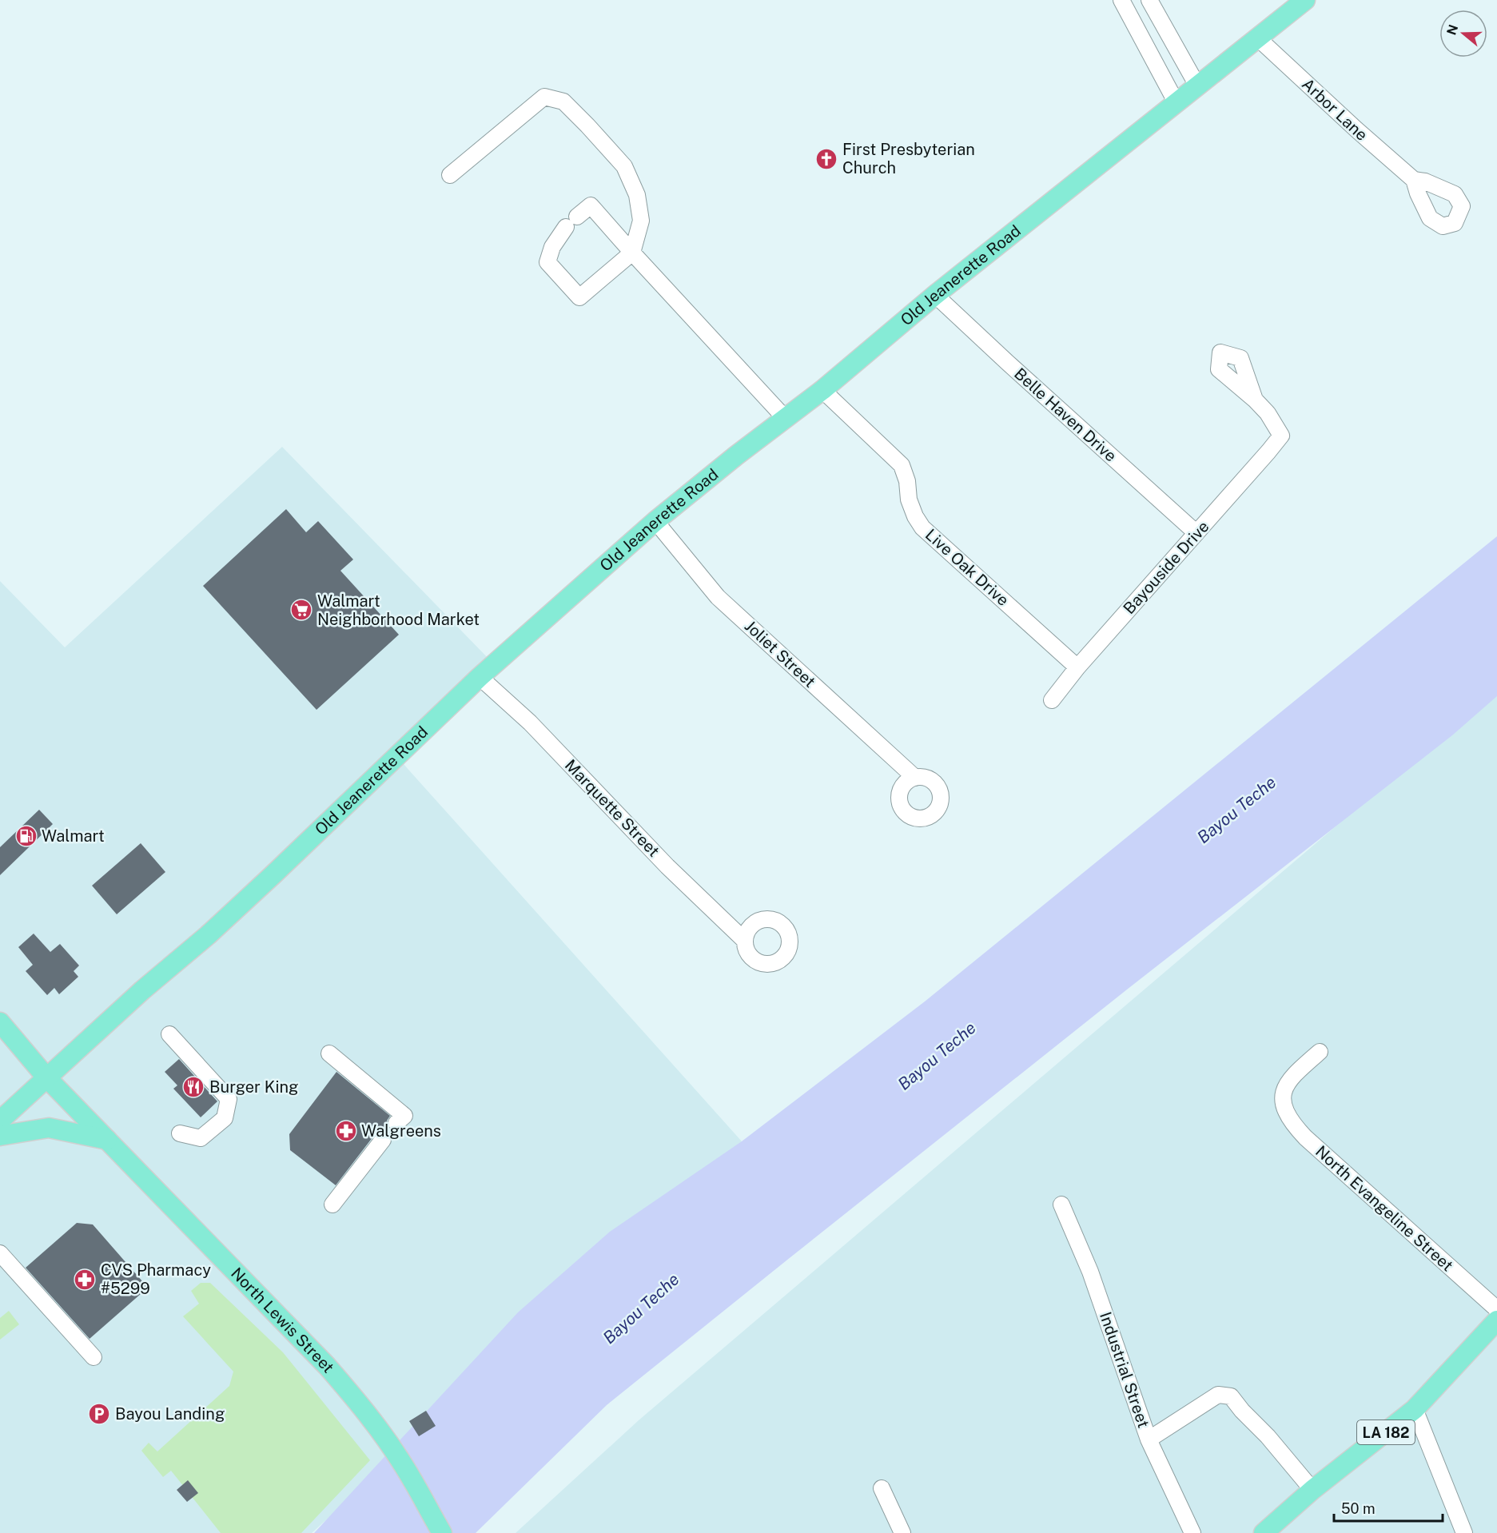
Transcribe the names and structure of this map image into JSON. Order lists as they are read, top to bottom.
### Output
{
  "streets": {
    "main road": ["Old Jeanerette Road", "North Lewis Street", "LA 182"],
    "street": [
      "Arbor Lane",
      "Belle Haven Drive",
      "Live Oak Drive",
      "Bayouside Drive",
      "Joliet Street",
      "Marquette Street",
      "North Evangeline Street",
      "Industrial Street"
    ]
  },
  "crossings": [
    ["Arbor Lane", "Old Jeanerette Road"],
    ["Old Jeanerette Road", "Belle Haven Drive"],
    ["Old Jeanerette Road", "Live Oak Drive"],
    ["Old Jeanerette Road", "Joliet Street"],
    ["Old Jeanerette Road", "Marquette Street"],
    ["Old Jeanerette Road", "North Lewis Street"],
    ["Belle Haven Drive", "Bayouside Drive"],
    ["Live Oak Drive", "Bayouside Drive"]
  ],
  "water": ["Bayou Teche"],
  "places": {
    "church": ["First Presbyterian Church"],
    "supermarket": ["Walmart Neighborhood Market"],
    "fuel station": ["Walmart"],
    "restaurant": ["Burger King"],
    "pharmacy": ["Walgreens", "CVS Pharmacy #5299"],
    "parking": ["Bayou Landing"]
  },
  "scale_bar": "50 m",
  "north": "left"
}
